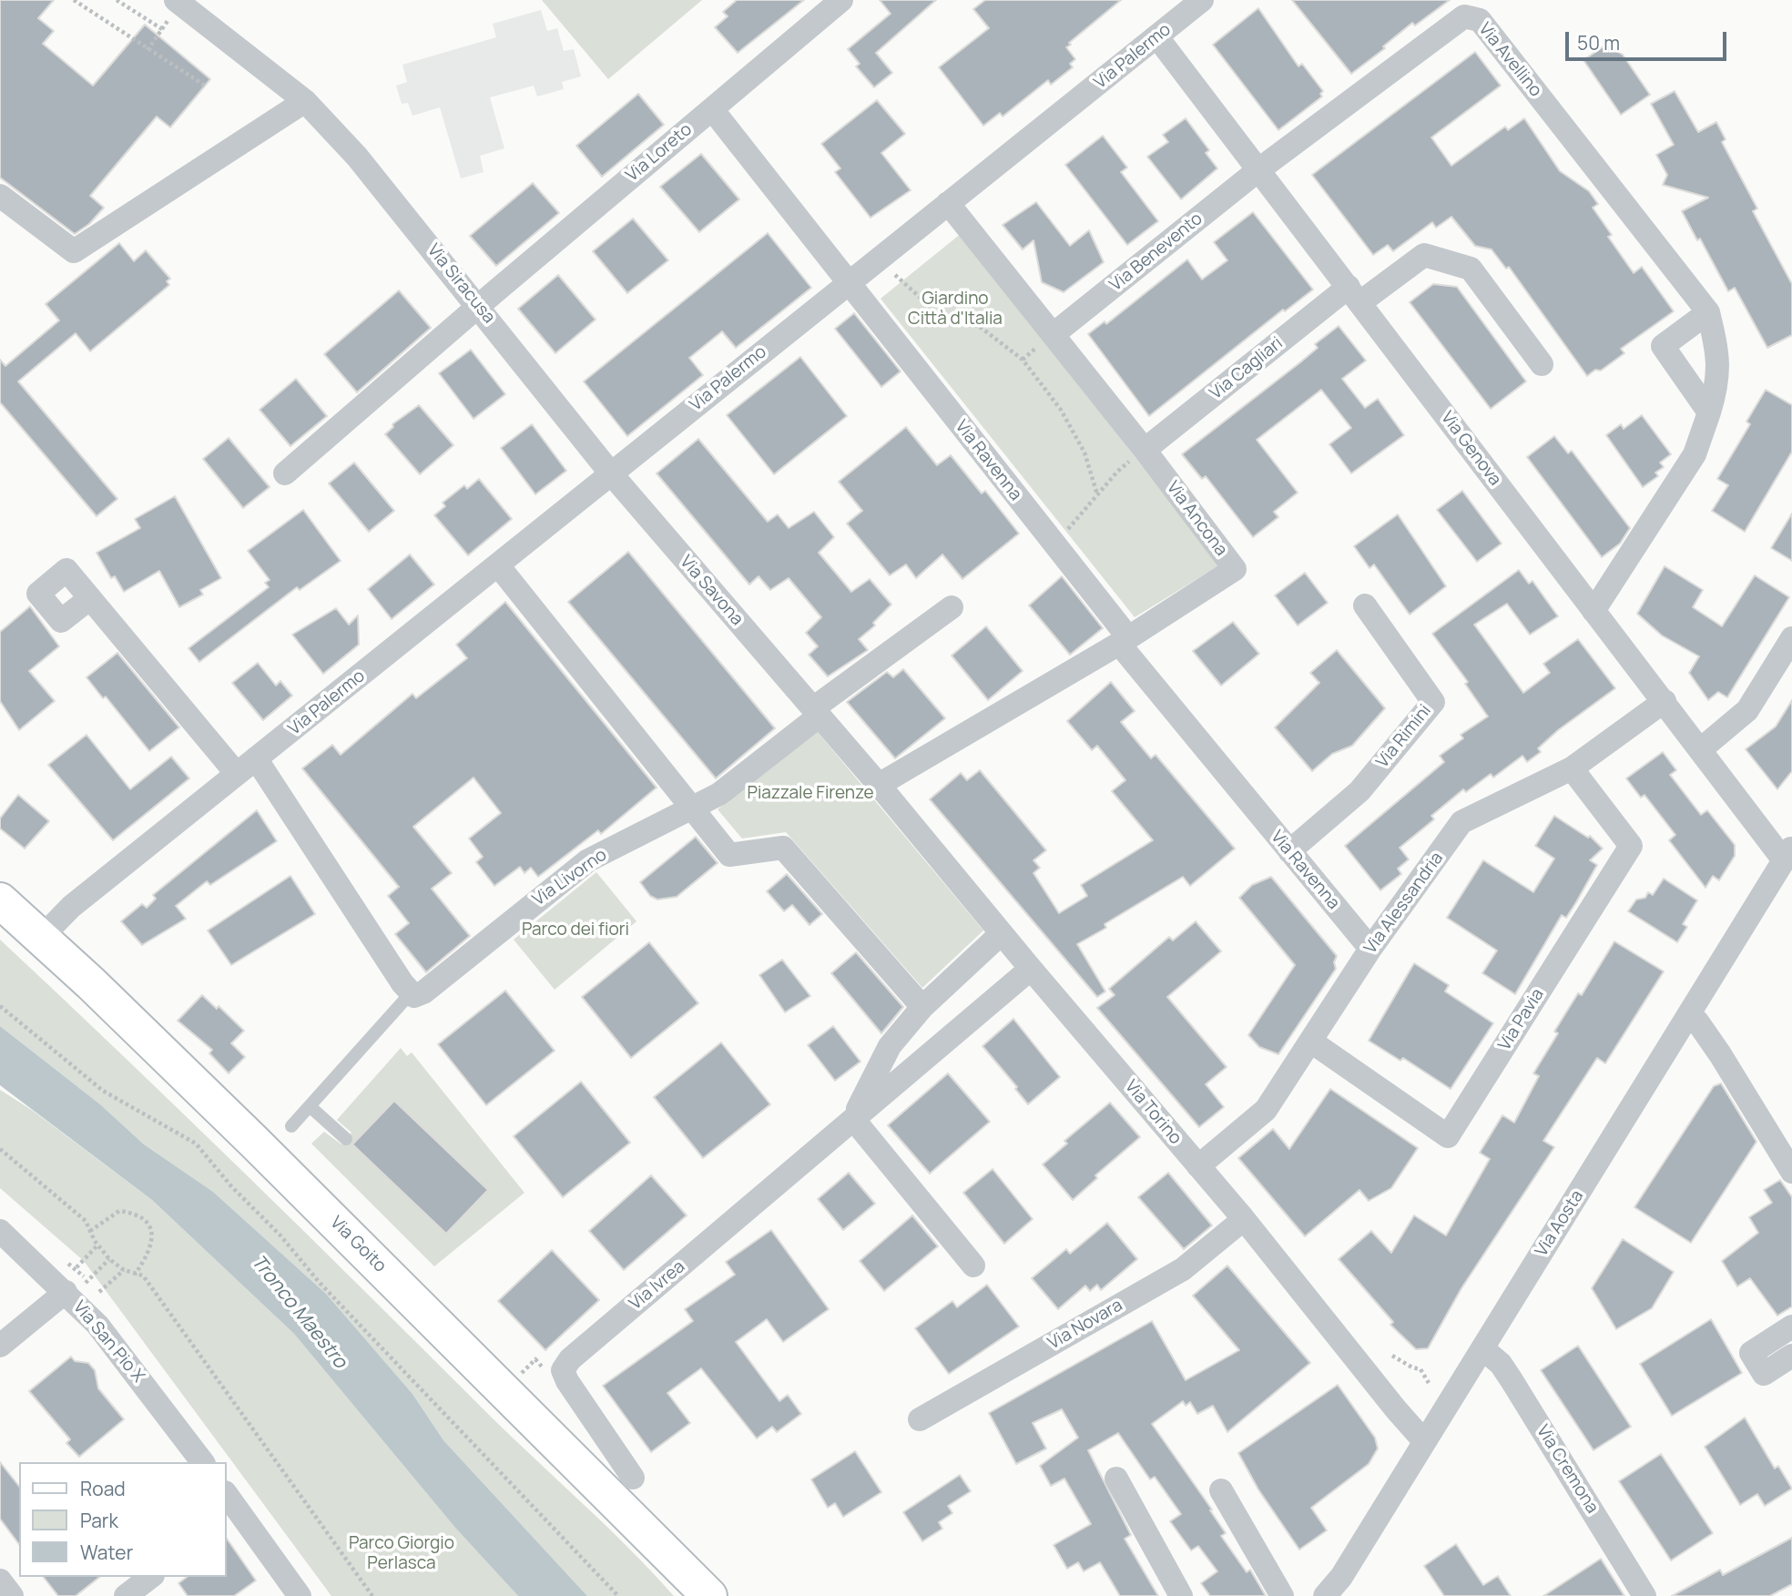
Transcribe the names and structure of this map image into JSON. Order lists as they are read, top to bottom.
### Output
{
  "streets": {
    "main road": ["Via Goito"],
    "street": [
      "Via Palermo",
      "Via Avellino",
      "Via Loreto",
      "Via Benevento",
      "Via Siracusa",
      "Via Cagliari",
      "Via Genova",
      "Via Ravenna",
      "Via Ancona",
      "Via Savona",
      "Via Rimini",
      "Via Livorno",
      "Via Alessandria",
      "Via Pavia",
      "Via Torino",
      "Via Aosta",
      "Via Ivrea",
      "Via Novara",
      "Via San Pio X",
      "Via Cremona"
    ]
  },
  "crossings": [
    ["Via Palermo", "Via Siracusa"],
    ["Via Palermo", "Via Genova"],
    ["Via Palermo", "Via Ravenna"],
    ["Via Palermo", "Via Ancona"],
    ["Via Palermo", "Via Savona"],
    ["Via Palermo", "Via Goito"],
    ["Via Avellino", "Via Benevento"],
    ["Via Avellino", "Via Genova"],
    ["Via Loreto", "Via Siracusa"],
    ["Via Loreto", "Via Ravenna"],
    ["Via Benevento", "Via Genova"],
    ["Via Benevento", "Via Ancona"],
    ["Via Siracusa", "Via Savona"],
    ["Via Cagliari", "Via Genova"],
    ["Via Cagliari", "Via Ancona"],
    ["Via Genova", "Via Alessandria"],
    ["Via Genova", "Via Aosta"],
    ["Via Ravenna", "Via Ancona"],
    ["Via Ravenna", "Via Rimini"],
    ["Via Ravenna", "Via Alessandria"],
    ["Via Ancona", "Via Savona"],
    ["Via Ancona", "Via Torino"],
    ["Via Savona", "Via Livorno"],
    ["Via Savona", "Via Torino"],
    ["Via Alessandria", "Via Pavia"],
    ["Via Alessandria", "Via Torino"],
    ["Via Torino", "Via Aosta"],
    ["Via Torino", "Via Ivrea"],
    ["Via Torino", "Via Novara"],
    ["Via Aosta", "Via Cremona"]
  ],
  "water": ["Tronco Maestro"],
  "parks": [
    "Giardino Città d'Italia",
    "Piazzale Firenze",
    "Parco dei fiori",
    "Parco Giorgio Perlasca"
  ],
  "legend": ["Road", "Park", "Water"],
  "scale_bar": "50 m"
}
